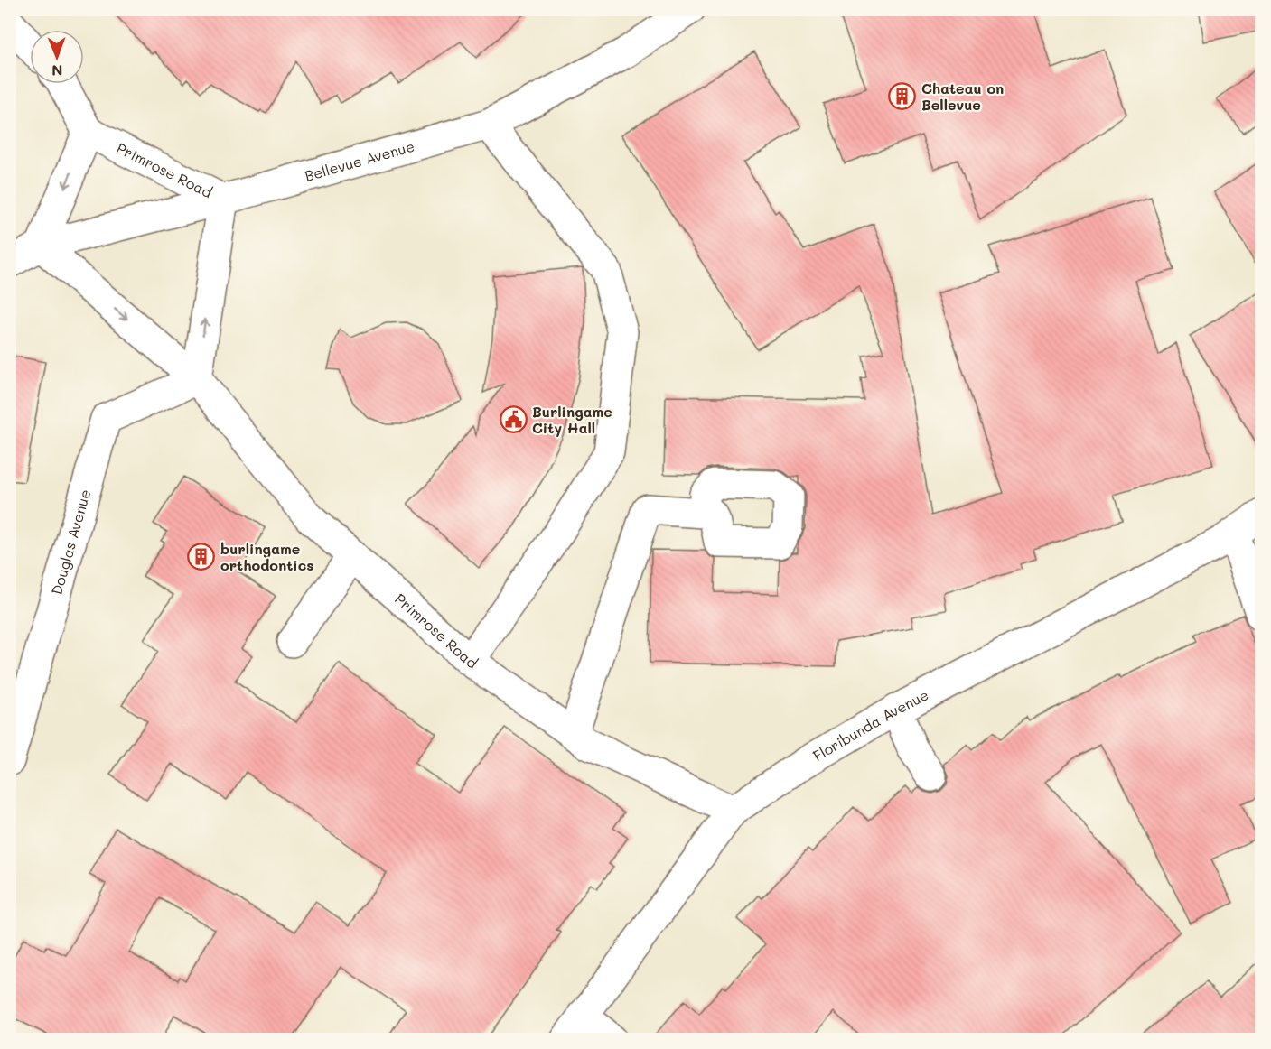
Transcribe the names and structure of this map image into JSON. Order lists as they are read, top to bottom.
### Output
{
  "streets": {
    "street": [
      "Bellevue Avenue",
      "Primrose Road",
      "Douglas Avenue",
      "Floribunda Avenue"
    ]
  },
  "crossings": [
    ["Bellevue Avenue", "Primrose Road"],
    ["Primrose Road", "Douglas Avenue"],
    ["Primrose Road", "Floribunda Avenue"]
  ],
  "places": {
    "building": ["Chateau on Bellevue", "burlingame orthodontics"],
    "public building": ["Burlingame City Hall"]
  },
  "north": "bottom"
}
